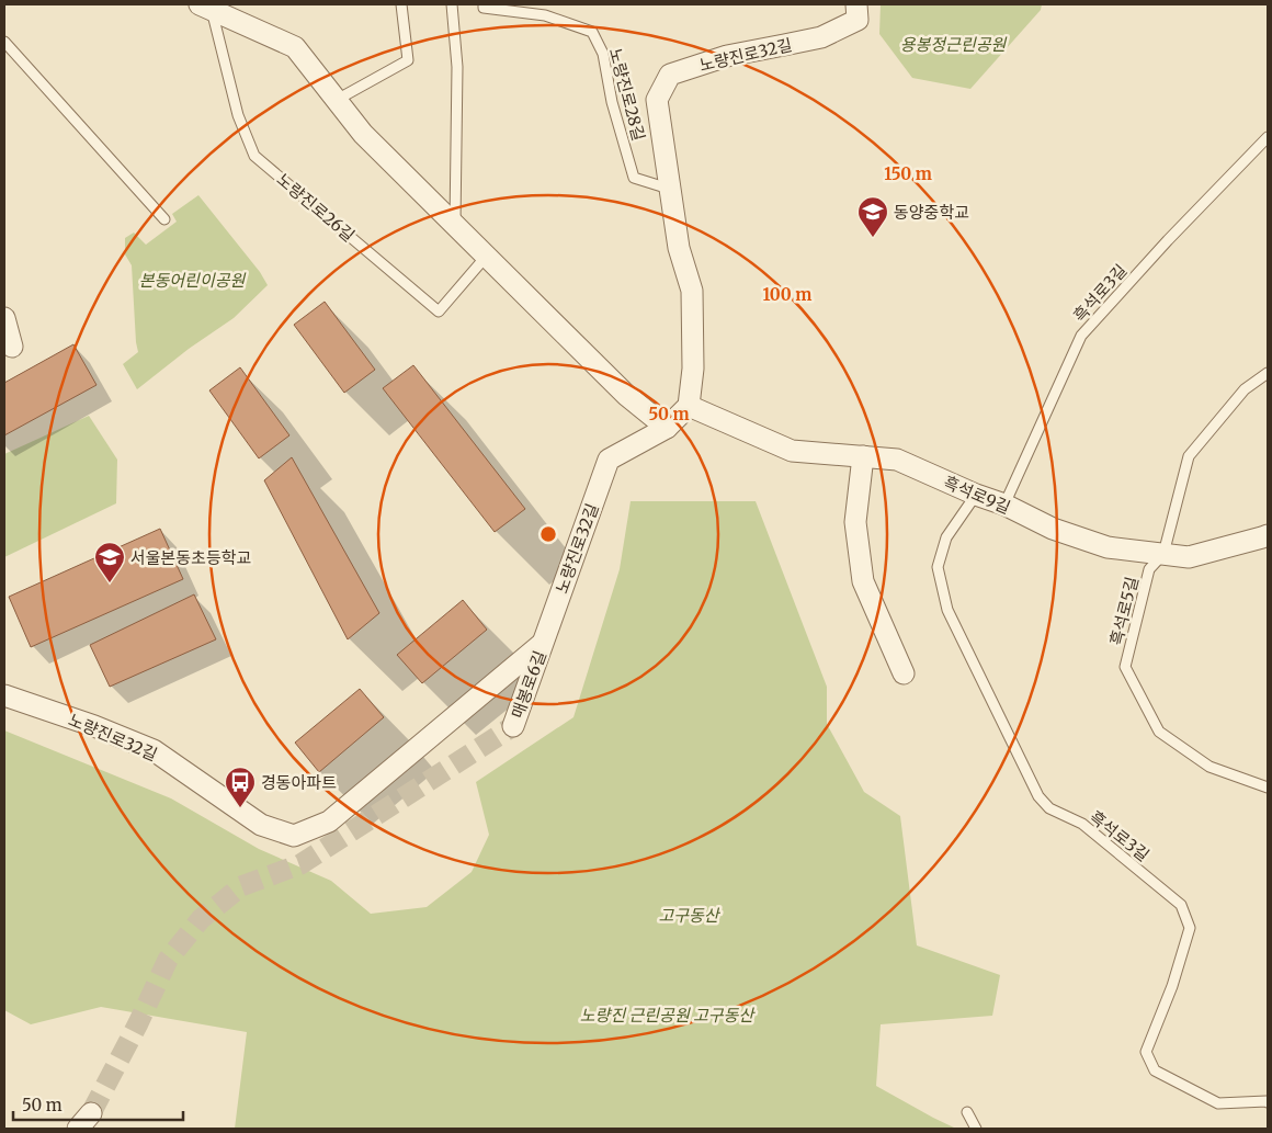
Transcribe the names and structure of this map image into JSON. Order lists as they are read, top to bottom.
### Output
{
  "streets": {
    "street": [
      "노량진로32길",
      "노량진로26길",
      "흑석로9길",
      "매봉로6길"
    ],
    "lane": ["노량진로28길", "흑석로3길", "흑석로5길"]
  },
  "crossings": [
    ["노량진로32길", "노량진로28길"],
    ["노량진로32길", "노량진로26길"],
    ["노량진로32길", "흑석로9길"],
    ["노량진로32길", "매봉로6길"],
    ["흑석로3길", "흑석로9길"],
    ["흑석로9길", "흑석로5길"]
  ],
  "parks": [
    "용봉정근린공원",
    "본동어린이공원",
    "고구동산",
    "노량진 근린공원 고구동산"
  ],
  "places": {
    "school or university": ["동양중학교", "서울본동초등학교"],
    "bus stop": ["경동아파트"]
  },
  "scale_bar": "50 m",
  "rings": ["150 m", "100 m", "50 m"]
}
